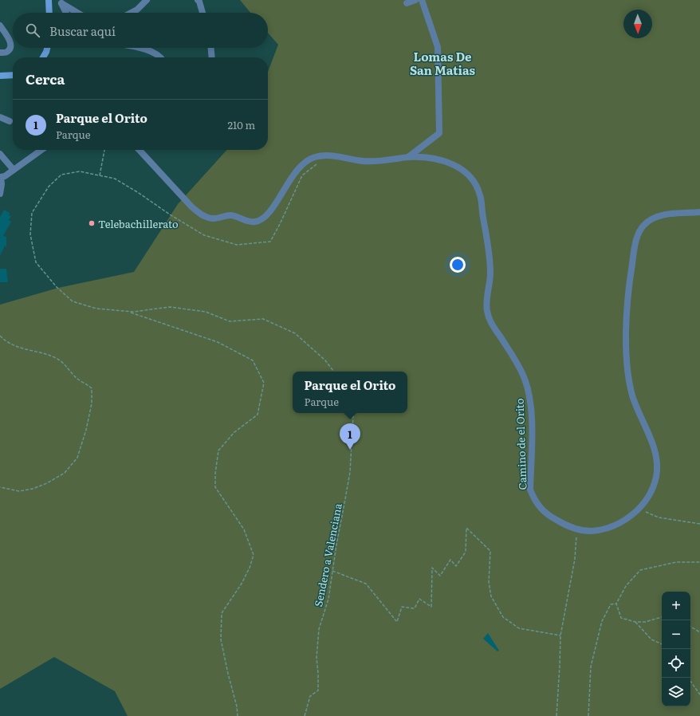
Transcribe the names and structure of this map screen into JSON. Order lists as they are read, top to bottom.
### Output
{
  "streets": {
    "street": ["Camino de el Orito"],
    "path": ["Sendero a Valenciana"]
  },
  "districts": ["Lomas De San Matias"],
  "places": ["Telebachillerato"],
  "north": "bottom",
  "page": {
    "search": "Buscar aquí",
    "heading": "Cerca",
    "list": [
      {
        "mark": "1",
        "name": "Parque el Orito",
        "note": "Parque",
        "value": "210 m"
      }
    ],
    "popup": ["Parque el Orito", "Parque"],
    "pins": "1",
    "map_buttons": ["+", "−"]
  }
}
